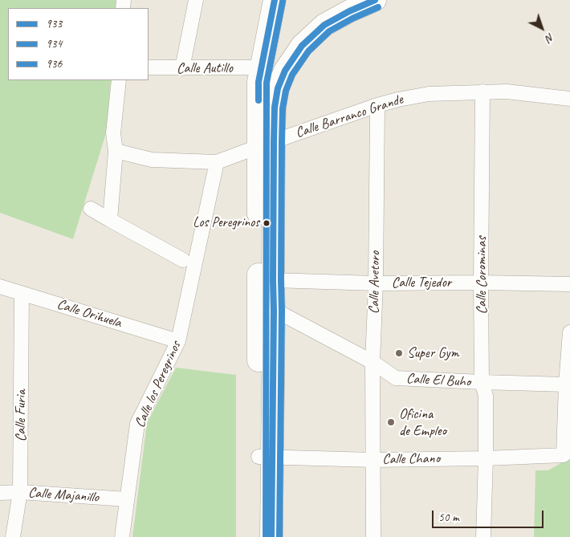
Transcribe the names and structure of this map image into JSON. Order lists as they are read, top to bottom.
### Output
{
  "streets": {
    "street": [
      "Calle Autillo",
      "Calle Barranco Grande",
      "Calle Corominas",
      "Calle Avetoro",
      "Calle Tejedor",
      "Calle Orihuela",
      "Calle El Buho",
      "Calle los Peregrinos",
      "Calle Furia",
      "Calle Chano",
      "Calle Majanillo"
    ]
  },
  "crossings": [
    ["Calle Barranco Grande", "Calle Corominas"],
    ["Calle Barranco Grande", "Calle Avetoro"],
    ["Calle Barranco Grande", "Calle los Peregrinos"],
    ["Calle Corominas", "Calle Tejedor"],
    ["Calle Corominas", "Calle El Buho"],
    ["Calle Corominas", "Calle Chano"],
    ["Calle Avetoro", "Calle Tejedor"],
    ["Calle Avetoro", "Calle El Buho"],
    ["Calle Avetoro", "Calle Chano"],
    ["Calle Orihuela", "Calle los Peregrinos"],
    ["Calle Orihuela", "Calle Furia"],
    ["Calle El Buho", "Calle Chano"],
    ["Calle los Peregrinos", "Calle Majanillo"],
    ["Calle Furia", "Calle Majanillo"]
  ],
  "places": ["Los Peregrinos", "Super Gym", "Oficina de Empleo"],
  "lines": ["transit line 933", "transit line 936", "transit line 934"],
  "legend": ["933", "934", "936"],
  "scale_bar": "50 m",
  "north": "bottom right"
}
